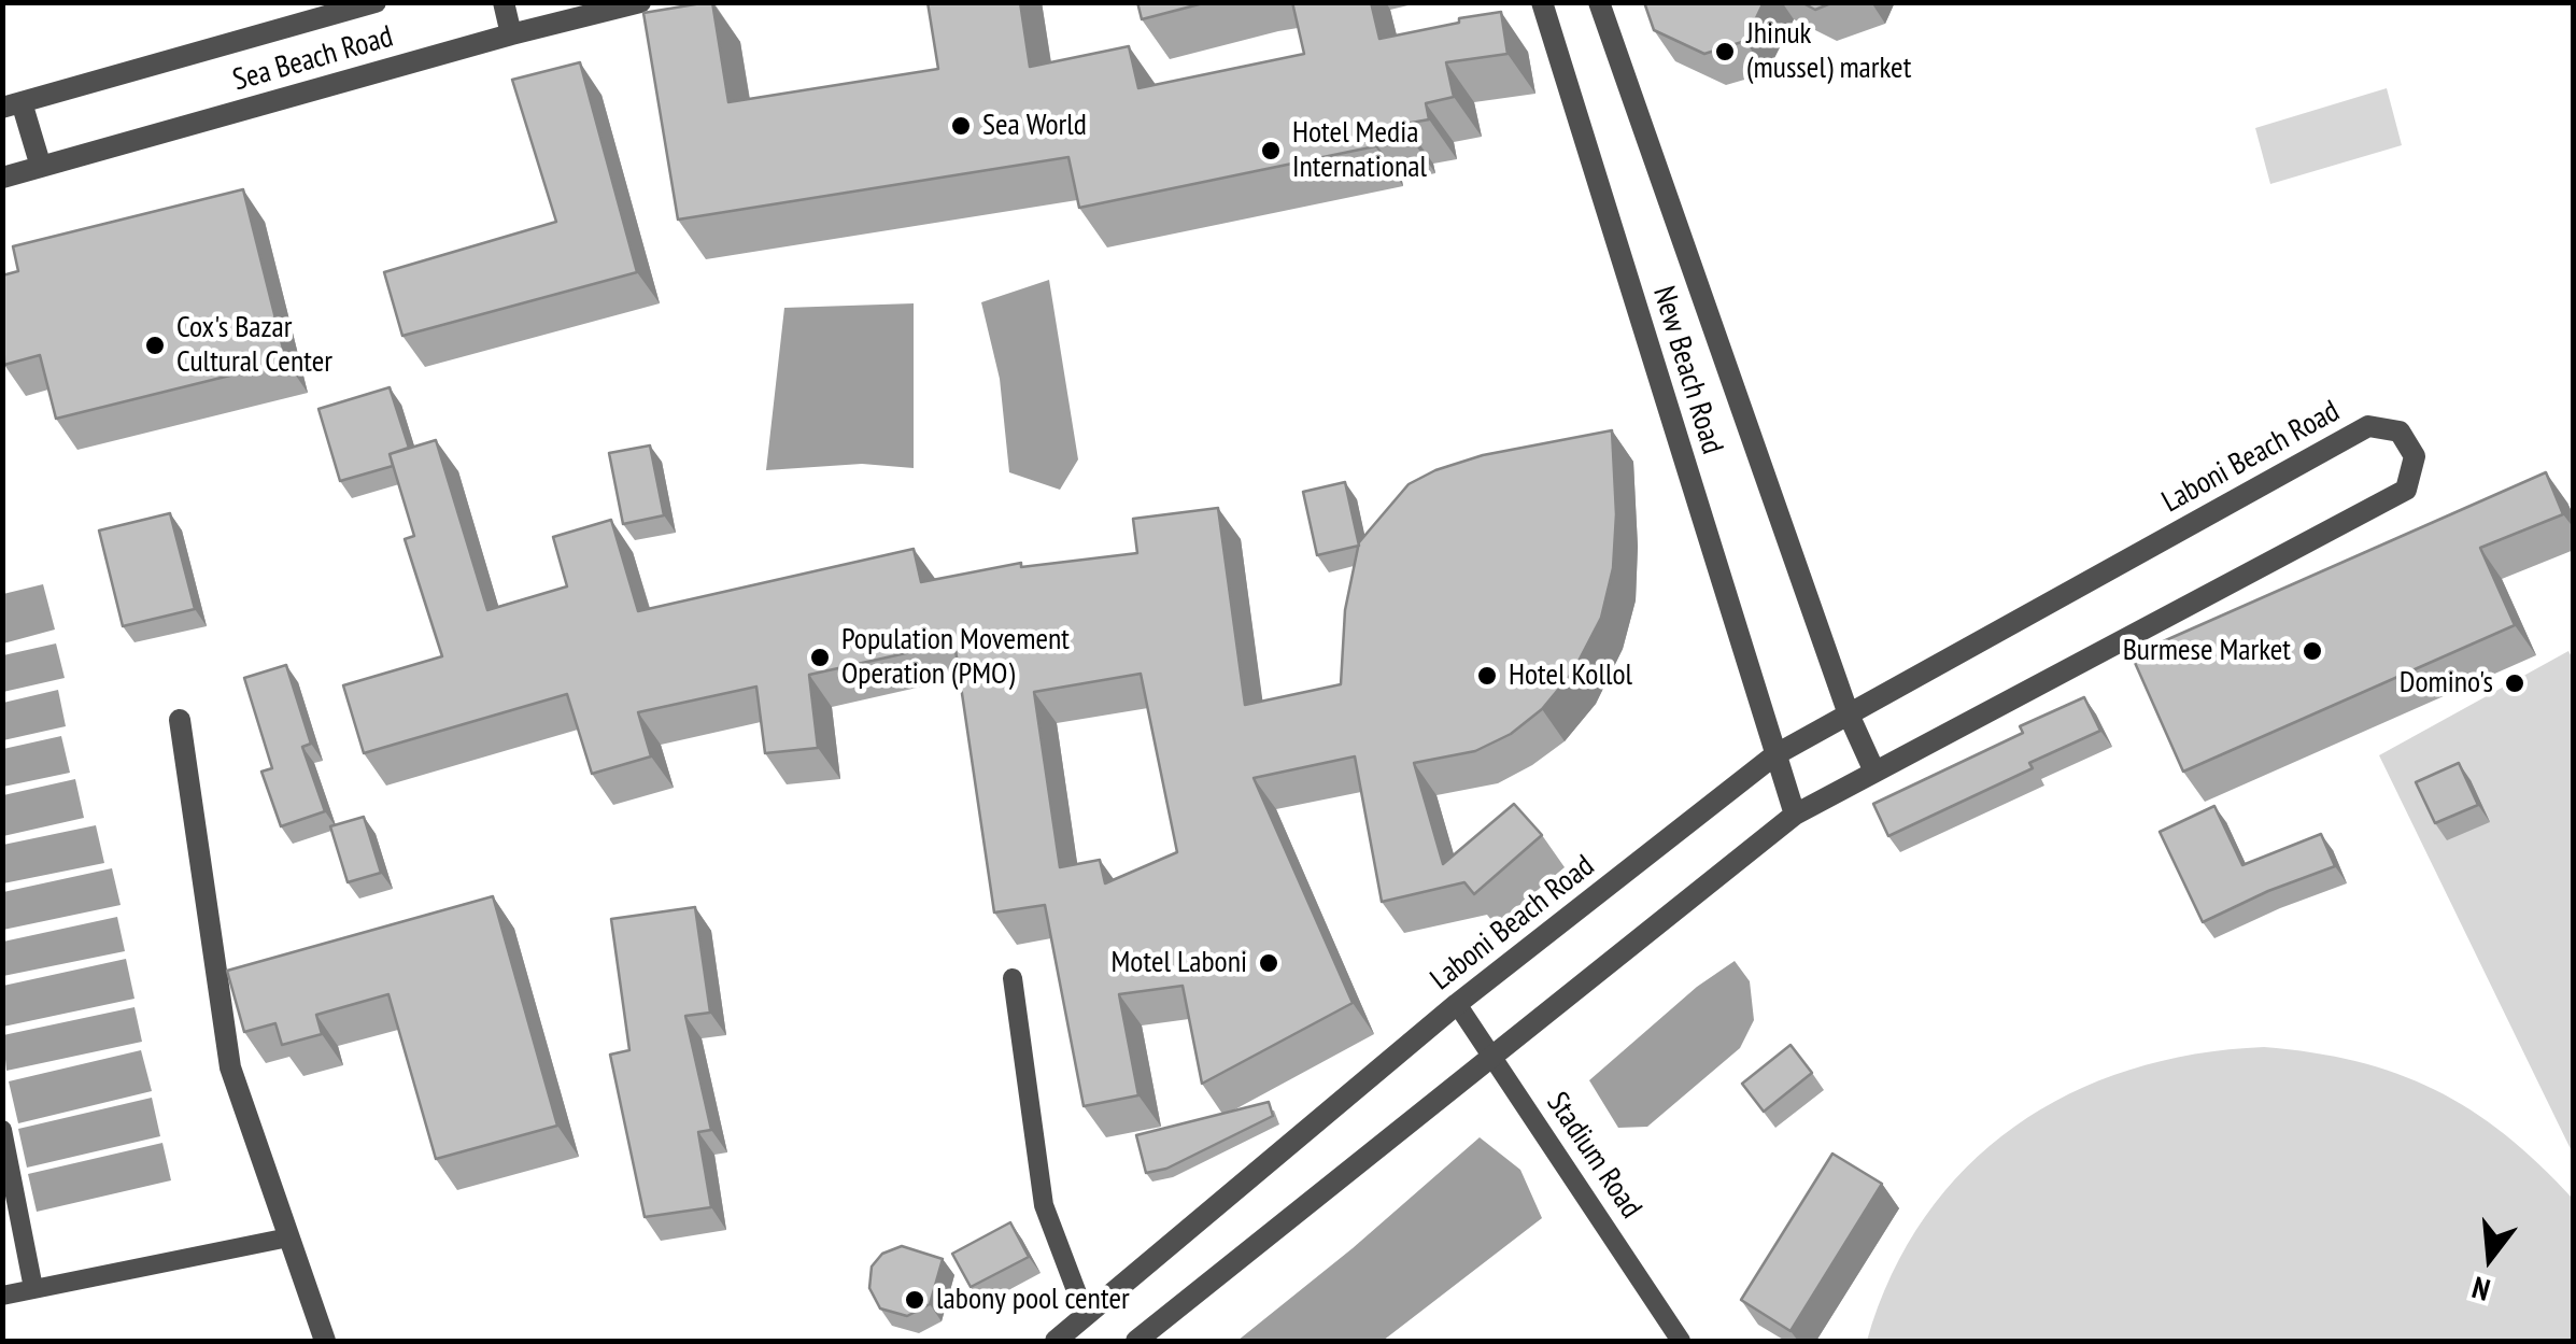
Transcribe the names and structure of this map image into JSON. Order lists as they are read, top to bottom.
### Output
{
  "streets": {
    "street": ["Sea Beach Road", "New Beach Road", "Laboni Beach Road"],
    "lane": ["Stadium Road"]
  },
  "crossings": [
    ["New Beach Road", "Laboni Beach Road"],
    ["Laboni Beach Road", "Stadium Road"]
  ],
  "places": [
    "Jhinuk (mussel) market",
    "Sea World",
    "Hotel Media International",
    "Cox's Bazar Cultural Center",
    "Burmese Market",
    "Population Movement Operation (PMO)",
    "Hotel Kollol",
    "Domino's",
    "Motel Laboni",
    "labony pool center"
  ],
  "north": "bottom"
}
